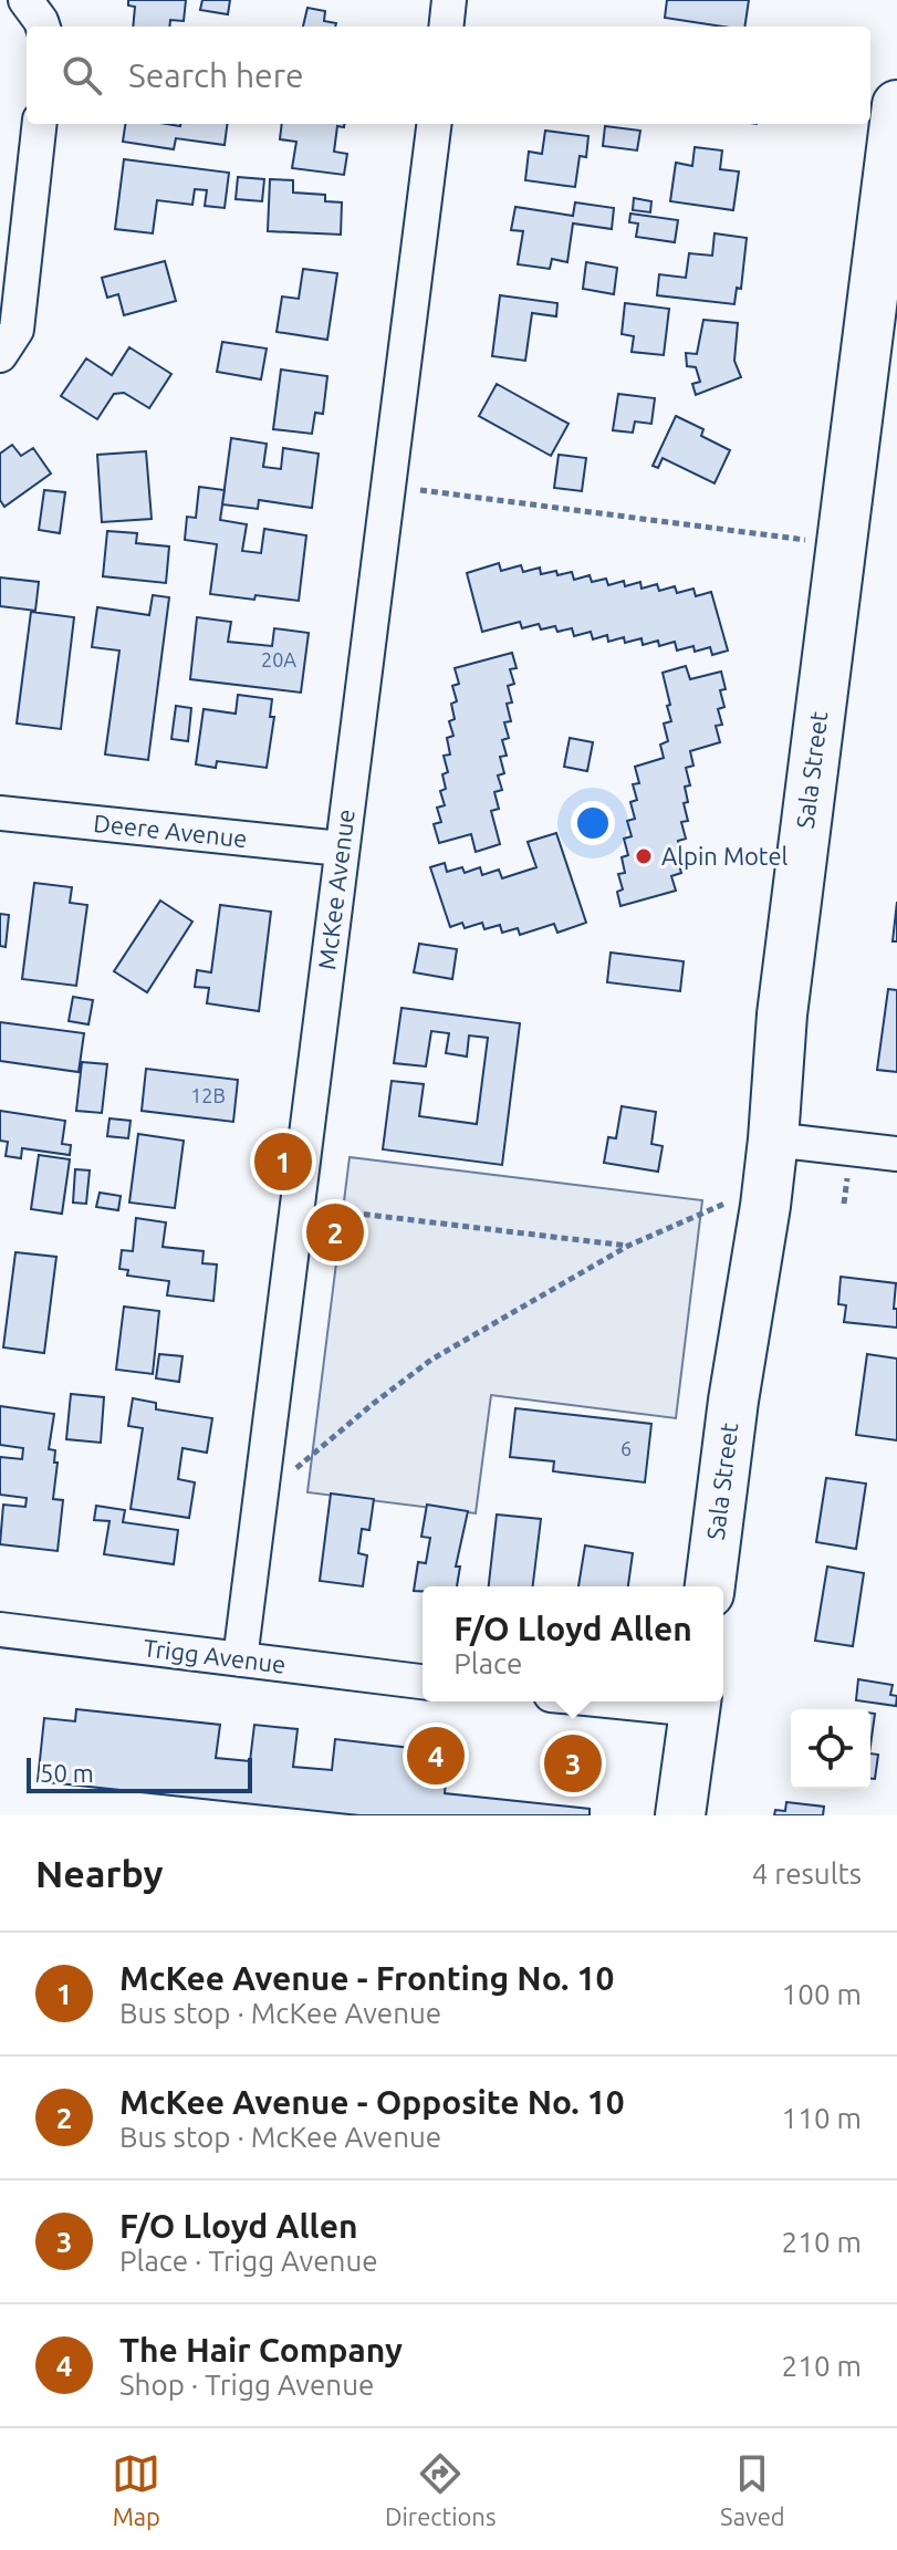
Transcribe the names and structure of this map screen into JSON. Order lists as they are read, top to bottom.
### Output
{
  "streets": {
    "highway": ["Sala Street"],
    "street": ["Deere Avenue", "McKee Avenue", "Trigg Avenue"]
  },
  "crossings": [
    ["Deere Avenue", "McKee Avenue"],
    ["McKee Avenue", "Trigg Avenue"]
  ],
  "places": ["Alpin Motel"],
  "house_numbers": ["20A", "12B", "6"],
  "scale_bar": "50 m",
  "page": {
    "search": "Search here",
    "pins": [
      "1",
      "2",
      "4",
      "3"
    ],
    "popup": ["F/O Lloyd Allen", "Place"],
    "scale": "50 m",
    "heading": ["Nearby", "4 results"],
    "list": [
      {
        "mark": "1",
        "name": "McKee Avenue - Fronting No. 10",
        "note": "Bus stop · McKee Avenue",
        "value": "100 m"
      },
      {
        "mark": "2",
        "name": "McKee Avenue - Opposite No. 10",
        "note": "Bus stop · McKee Avenue",
        "value": "110 m"
      },
      {
        "mark": "3",
        "name": "F/O Lloyd Allen",
        "note": "Place · Trigg Avenue",
        "value": "210 m"
      },
      {
        "mark": "4",
        "name": "The Hair Company",
        "note": "Shop · Trigg Avenue",
        "value": "210 m"
      }
    ],
    "nav": ["Map", "Directions", "Saved"]
  }
}
